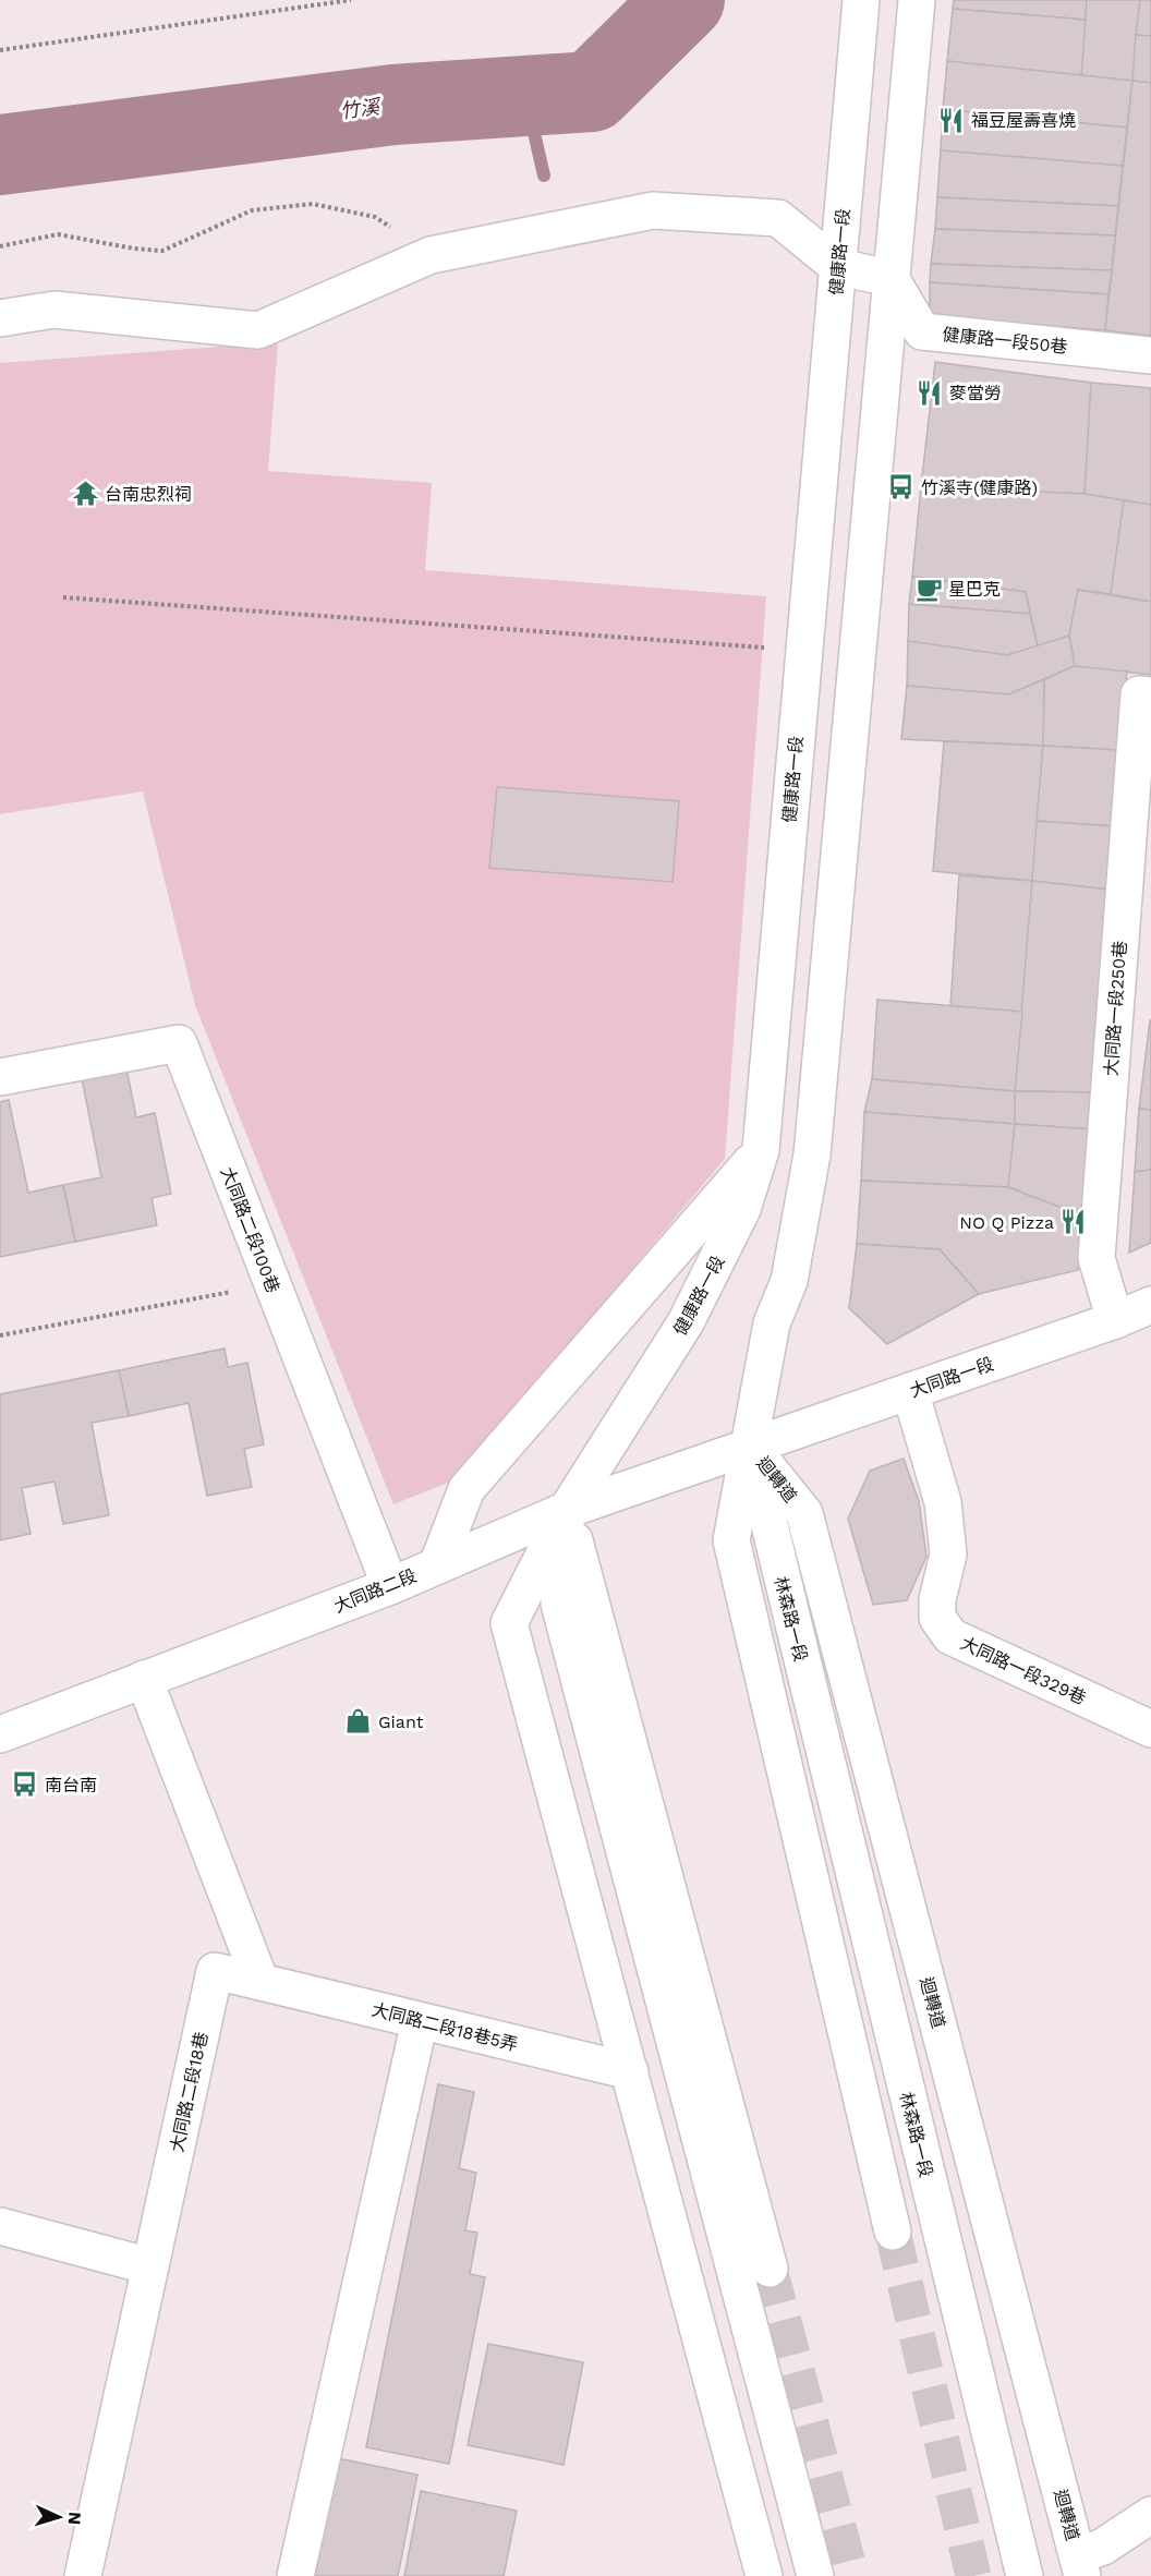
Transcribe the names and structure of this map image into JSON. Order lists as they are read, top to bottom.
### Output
{
  "streets": {
    "street": [
      "健康路一段",
      "健康路一段50巷",
      "大同路一段250巷",
      "大同路二段100巷",
      "大同路一段",
      "迴轉道",
      "大同路二段",
      "林森路一段",
      "大同路一段329巷",
      "大同路二段18巷5弄",
      "大同路二段18巷"
    ]
  },
  "crossings": [
    ["健康路一段", "大同路二段"],
    ["大同路一段250巷", "大同路一段"],
    ["大同路二段100巷", "大同路二段"],
    ["大同路一段", "迴轉道"],
    ["大同路一段", "大同路二段"],
    ["大同路一段", "林森路一段"],
    ["大同路一段", "大同路一段329巷"],
    ["迴轉道", "大同路二段"],
    ["迴轉道", "林森路一段"],
    ["大同路二段", "林森路一段"],
    ["大同路二段18巷5弄", "大同路二段18巷"]
  ],
  "water": ["竹溪"],
  "places": {
    "restaurant": ["福豆屋壽喜燒", "麥當勞", "NO Q Pizza"],
    "bus stop": ["竹溪寺(健康路)", "南台南"],
    "temple": ["台南忠烈祠"],
    "cafe": ["星巴克"],
    "shop": ["Giant"]
  },
  "north": "right"
}
